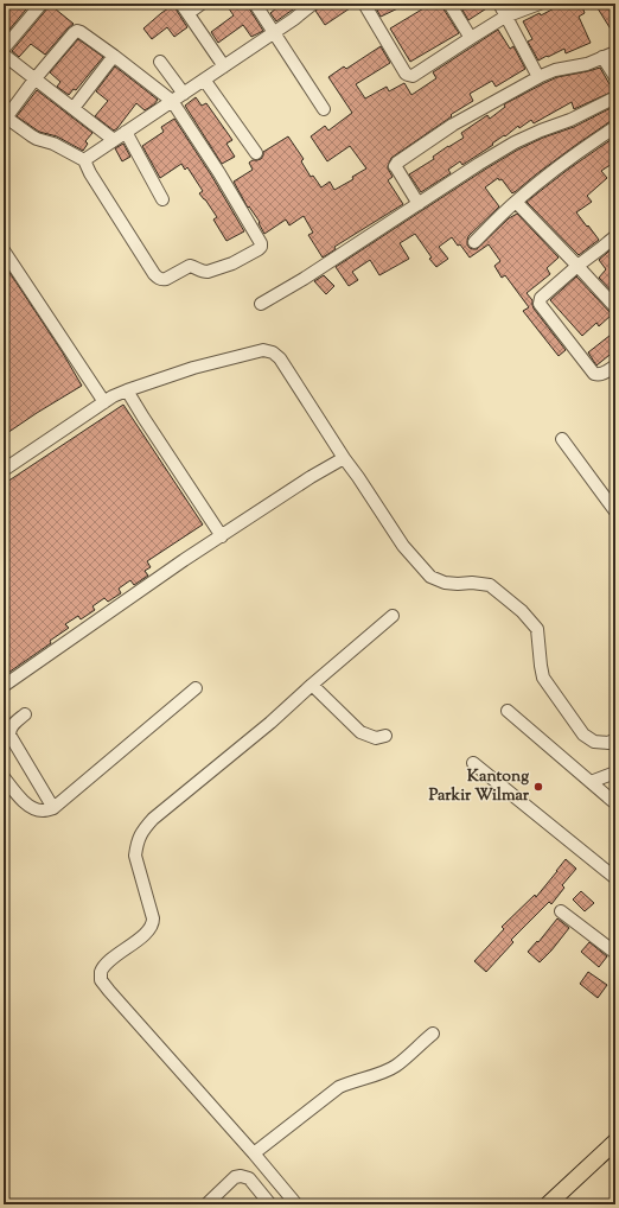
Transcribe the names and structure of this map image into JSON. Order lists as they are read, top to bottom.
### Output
{
  "places": ["Kantong Parkir Wilmar"]
}
